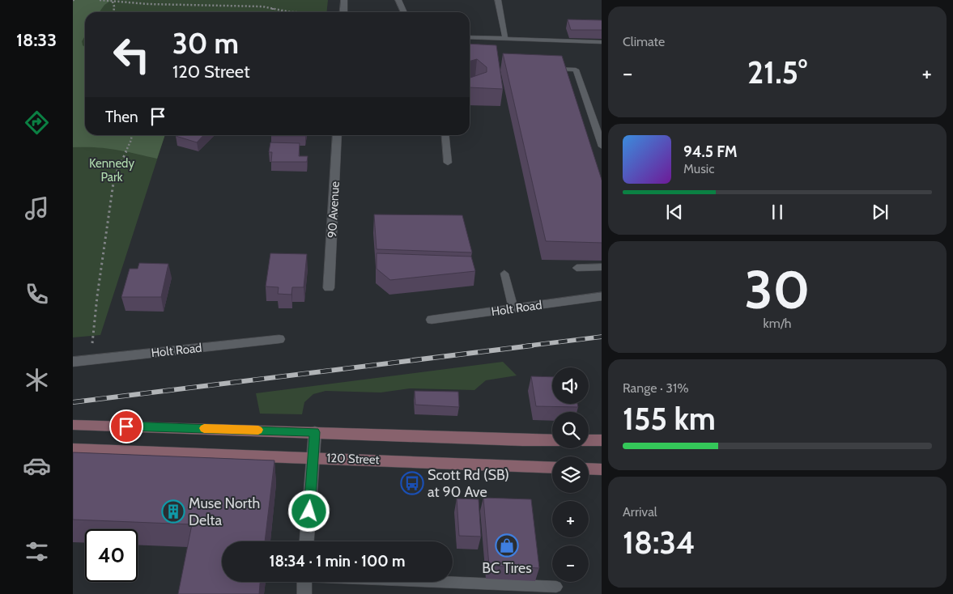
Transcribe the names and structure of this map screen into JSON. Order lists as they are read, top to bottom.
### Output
{
  "streets": {
    "main road": ["120 Street"],
    "street": ["90 Avenue", "Holt Road"]
  },
  "parks": ["Kennedy Park"],
  "places": {
    "bus stop": ["Scott Rd (SB) at 90 Ave"],
    "building": ["Muse North Delta"],
    "shop": ["BC Tires"]
  },
  "page": {
    "tabs": "18:33",
    "tile": [
      "Climate",
      ["30", "km/h"],
      ["Range · 31%", "155 km"],
      ["Arrival", "18:34"]
    ],
    "turn": ["30 m", "120 Street"],
    "heat": ["−", "21.5°", "+"],
    "then": "Then",
    "song": ["94.5 FM", "Music"],
    "map_buttons": ["+", "−"],
    "limit": "40",
    "trip": "18:34 · 1 min · 100 m"
  }
}
